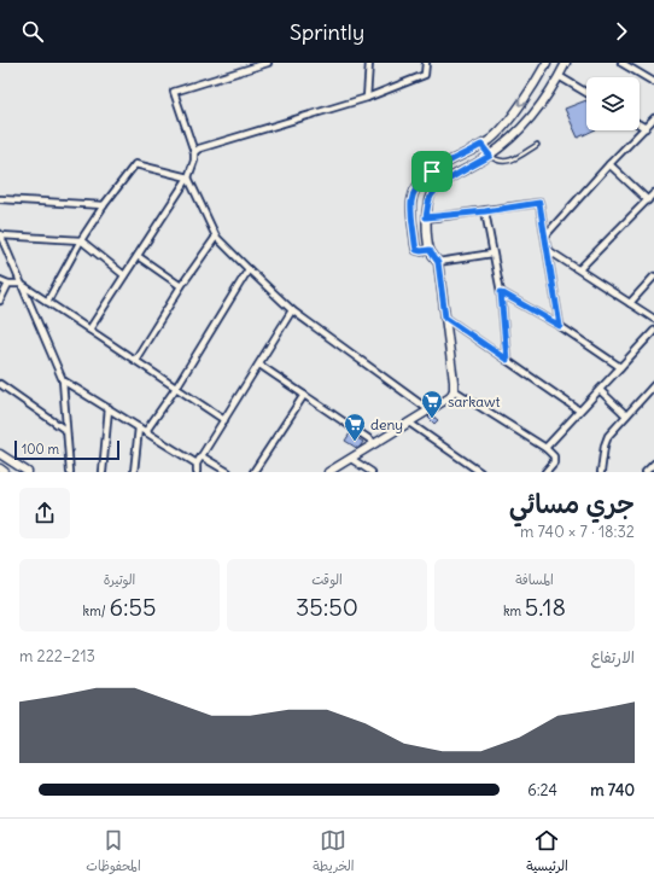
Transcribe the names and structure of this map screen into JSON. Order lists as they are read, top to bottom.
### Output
{
  "places": {
    "supermarket": ["sarkawt", "deny"]
  },
  "scale_bar": "100 m",
  "page": {
    "header": "Sprintly",
    "scale": "100 m",
    "heading": ["جري مسائي", "18:32 · 7 × 740 m"],
    "stats": [
      ["المسافة", "5.18 km"],
      ["الوقت", "35:50"],
      ["الوتيرة", "6:55 /km"]
    ],
    "chart": ["الارتفاع", "213–222 m"],
    "list": [
      {
        "name": "740 m",
        "note": "6:24"
      }
    ],
    "tabs": ["الرئيسية", "الخريطة", "المحفوظات"]
  }
}
